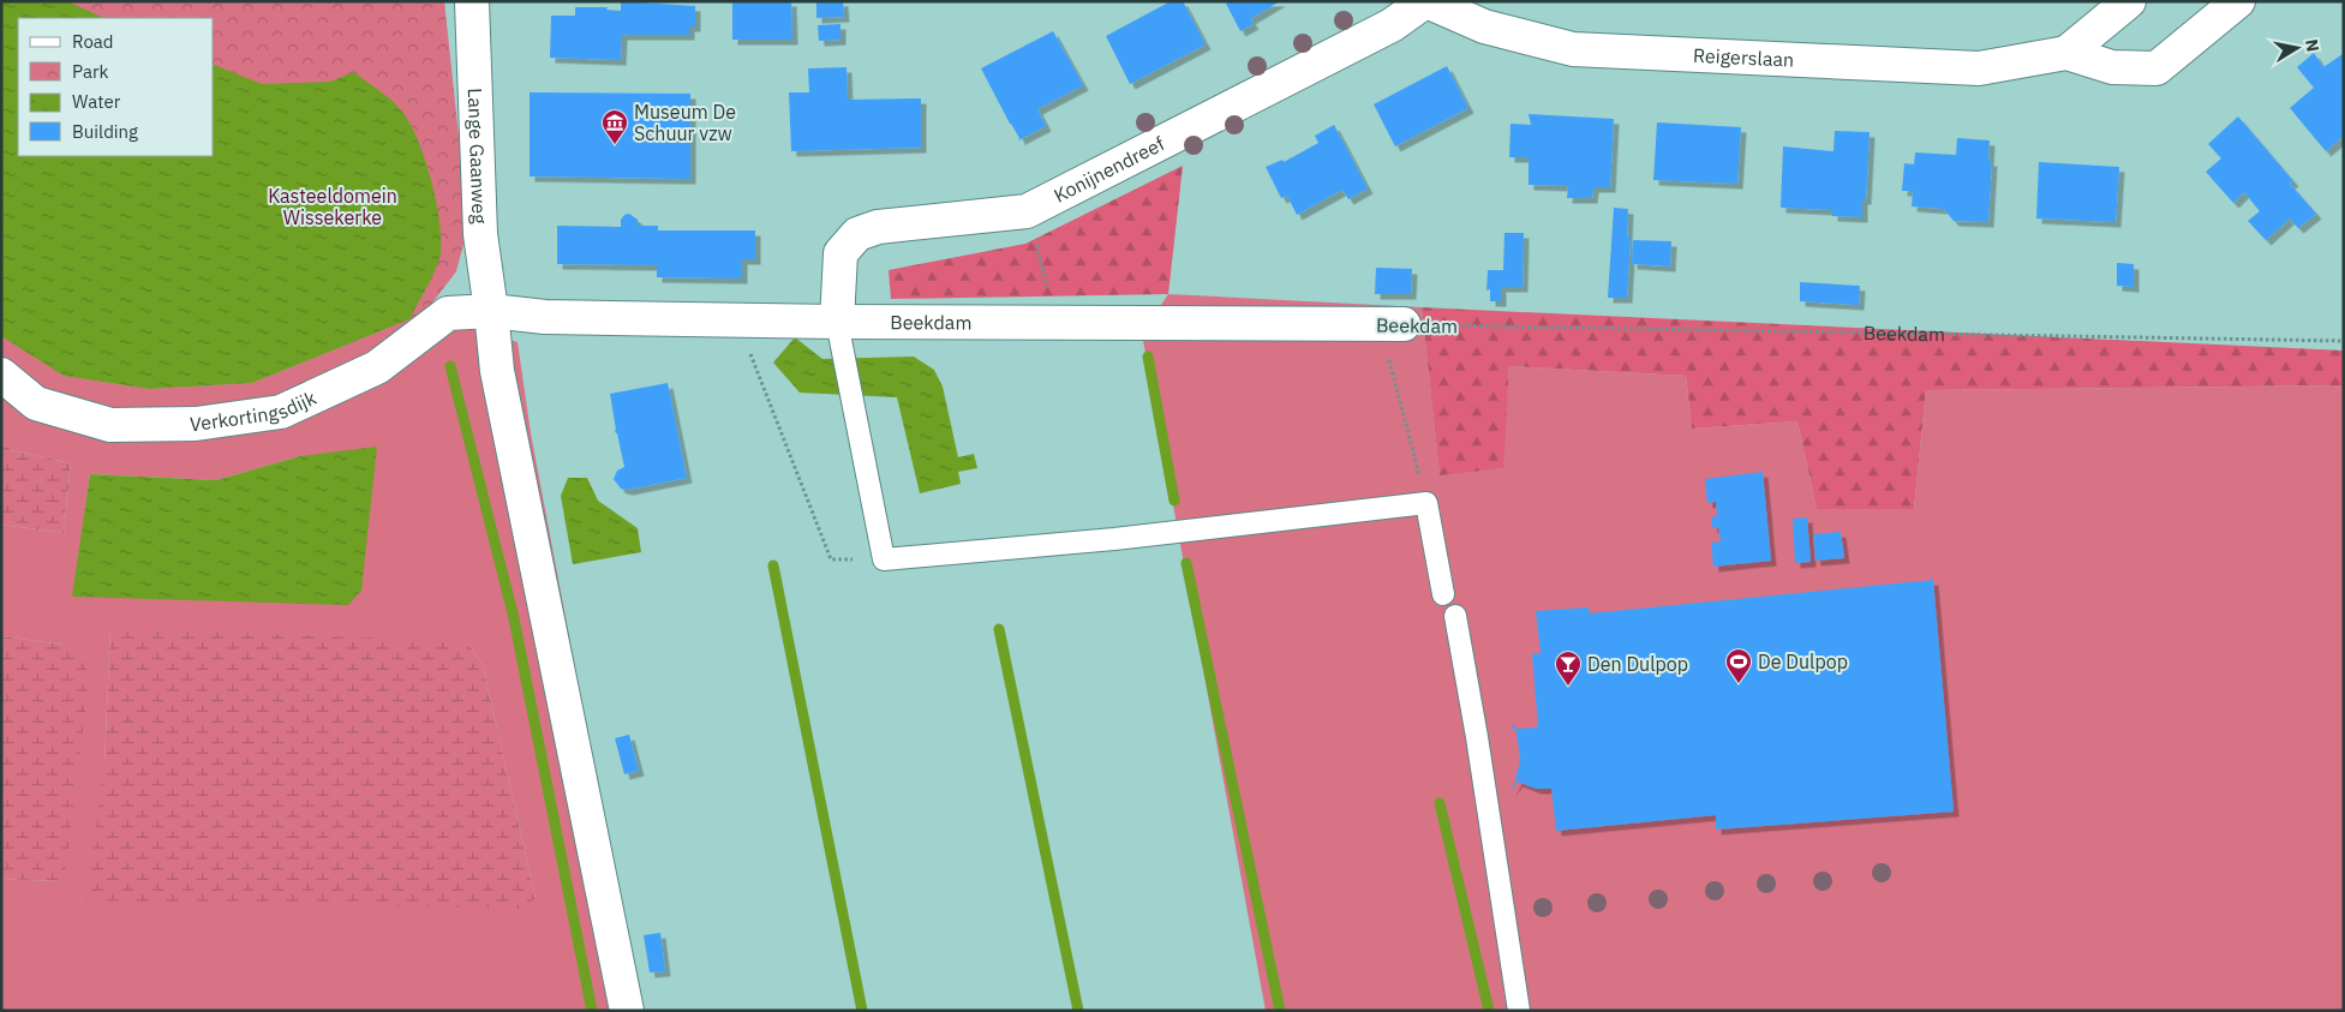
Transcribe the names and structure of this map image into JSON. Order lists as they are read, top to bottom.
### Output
{
  "streets": {
    "street": [
      "Reigerslaan",
      "Lange Gaanweg",
      "Konijnendreef",
      "Beekdam",
      "Verkortingsdijk"
    ]
  },
  "crossings": [
    ["Reigerslaan", "Konijnendreef"],
    ["Lange Gaanweg", "Beekdam"],
    ["Lange Gaanweg", "Verkortingsdijk"],
    ["Konijnendreef", "Beekdam"],
    ["Beekdam", "Verkortingsdijk"]
  ],
  "parks": ["Kasteeldomein Wissekerke"],
  "places": {
    "museum": ["Museum De Schuur vzw"],
    "sports": ["De Dulpop"],
    "bar": ["Den Dulpop"]
  },
  "legend": [
    "Road",
    "Park",
    "Water",
    "Building"
  ],
  "north": "right"
}
